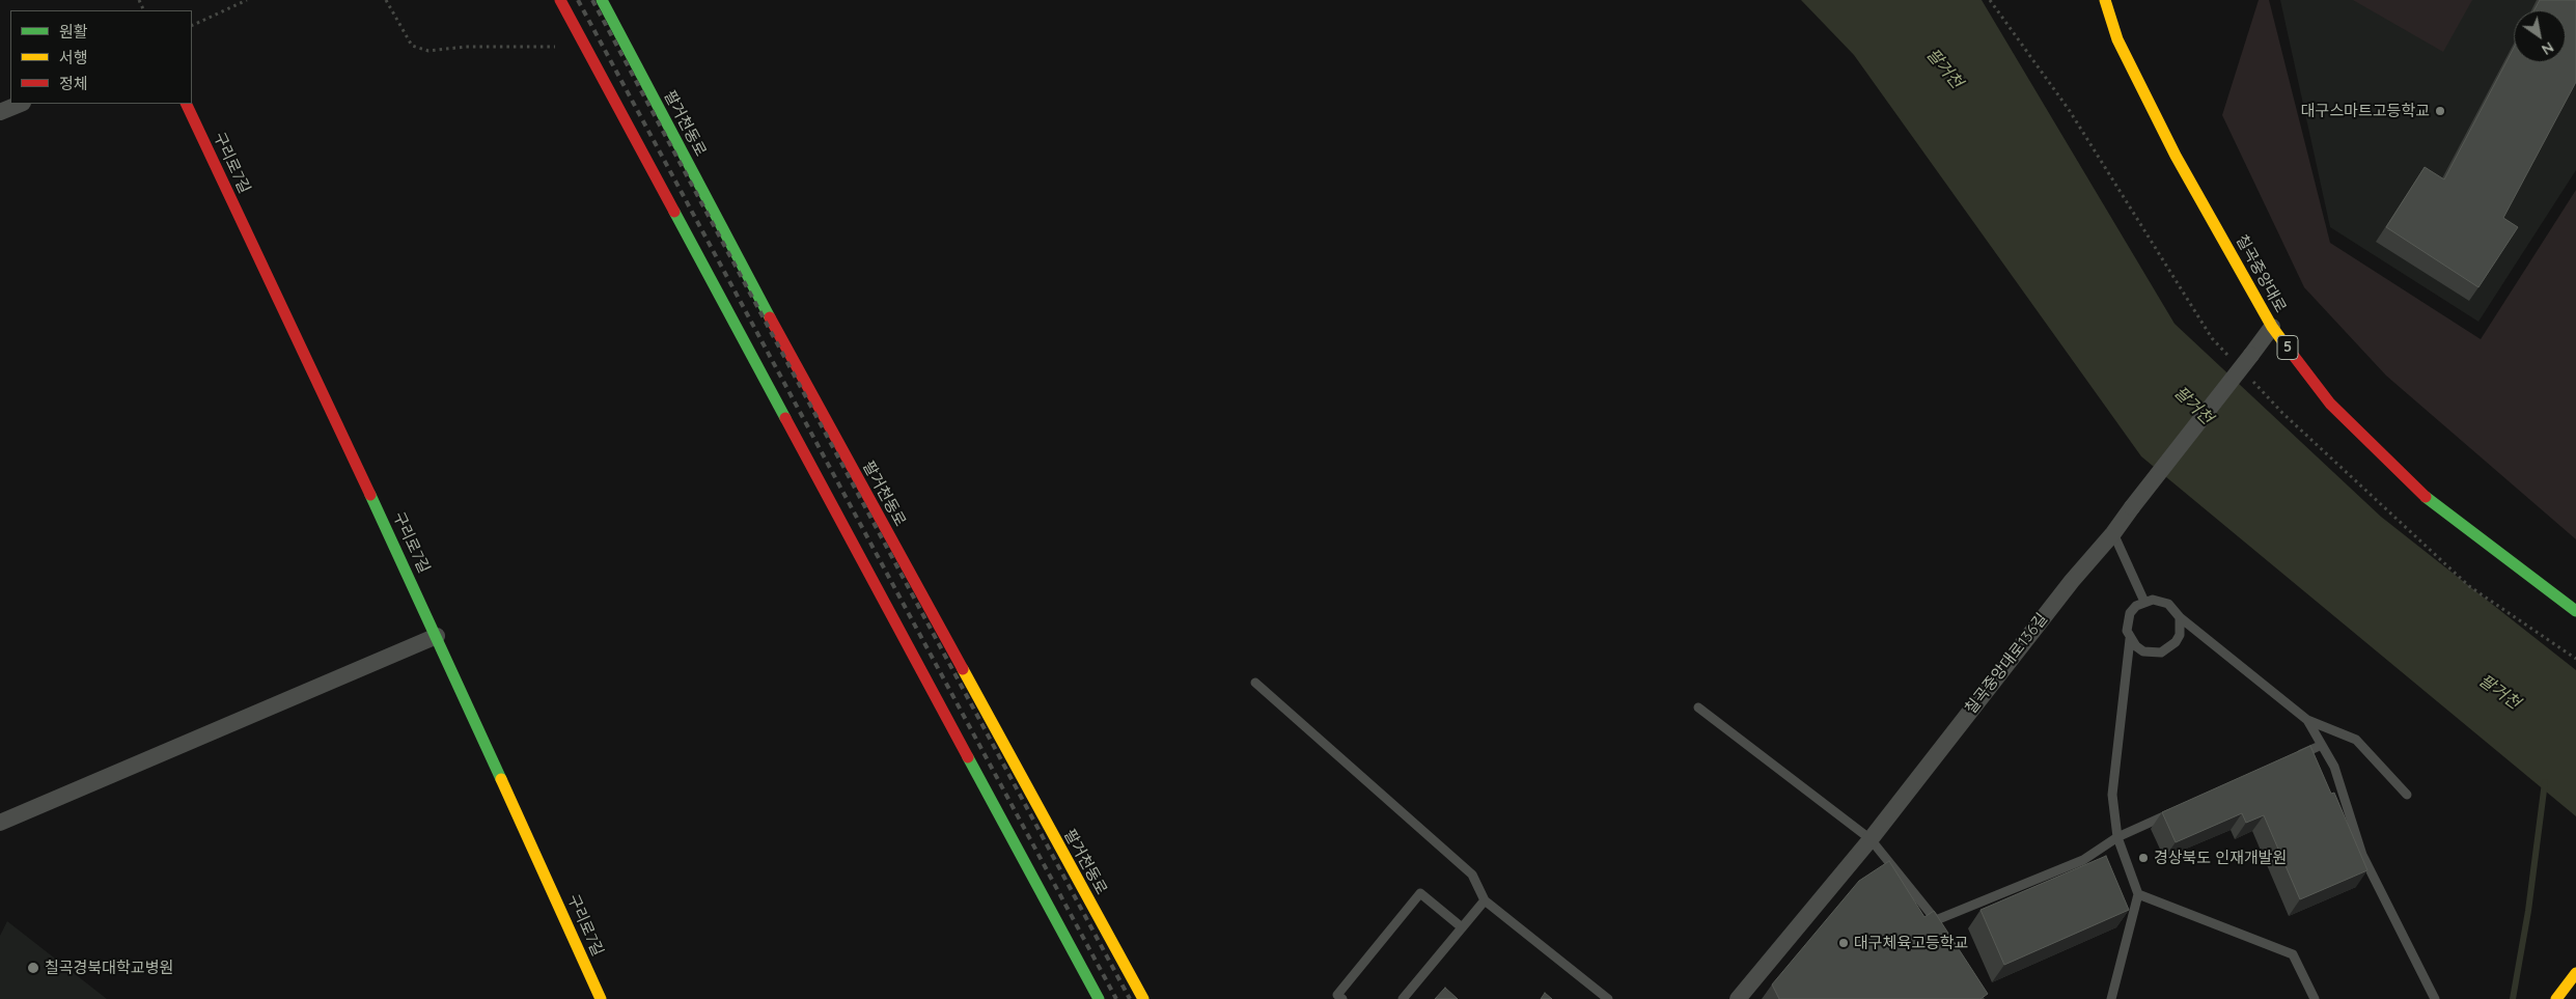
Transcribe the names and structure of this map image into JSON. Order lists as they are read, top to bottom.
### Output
{
  "streets": {
    "main road": [
      "팔거천동로",
      "구리로7길",
      "칠곡중앙대로",
      "5"
    ],
    "street": ["칠곡중앙대로136길"]
  },
  "crossings": [
    ["칠곡중앙대로", "칠곡중앙대로136길"]
  ],
  "water": ["팔거천"],
  "places": [
    "대구스마트고등학교",
    "경상북도 인재개발원",
    "대구체육고등학교",
    "칠곡경북대학교병원"
  ],
  "legend": ["원활", "서행", "정체"],
  "north": "bottom right"
}
